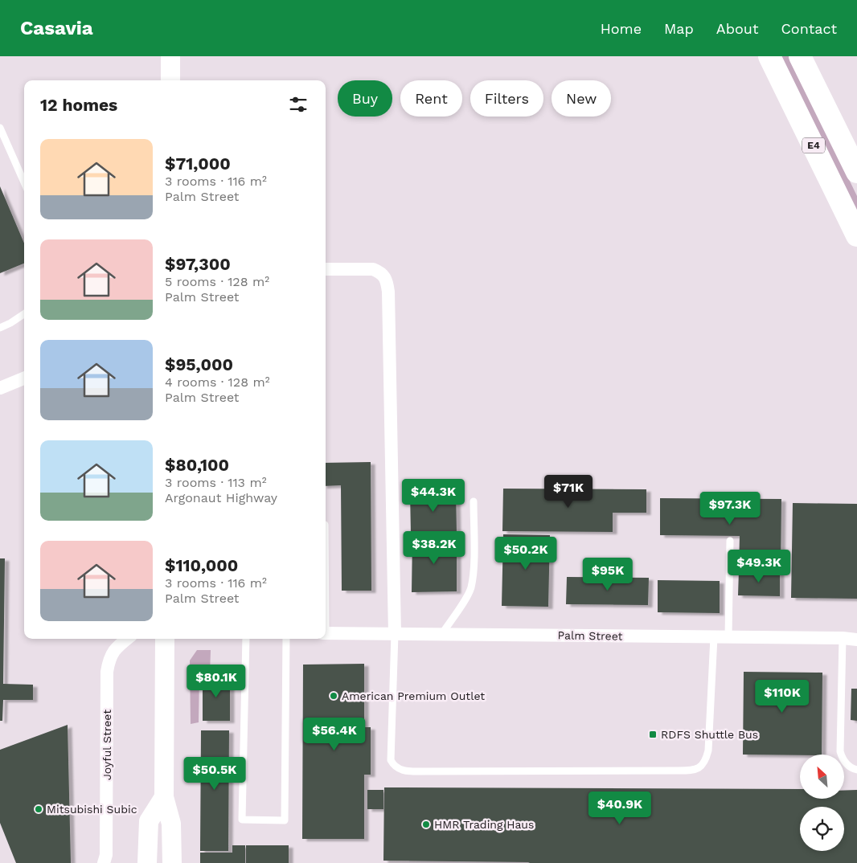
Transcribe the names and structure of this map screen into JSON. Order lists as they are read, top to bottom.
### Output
{
  "streets": {
    "highway": ["E4"],
    "street": ["Palm Street", "Joyful Street"]
  },
  "places": {
    "other": ["American Premium Outlet", "Mitsubishi Subic", "HMR Trading Haus"],
    "transit": ["RDFS Shuttle Bus"]
  },
  "north": "top left",
  "page": {
    "header": "Casavia",
    "nav": [
      "Home",
      "Map",
      "About",
      "Contact"
    ],
    "chip": [
      "Buy",
      "Rent",
      "Filters",
      "New"
    ],
    "heading": "12 homes",
    "list": [
      {
        "name": "$71,000",
        "note": "3 rooms · 116 m² · Palm Street"
      },
      {
        "name": "$97,300",
        "note": "5 rooms · 128 m² · Palm Street"
      },
      {
        "name": "$95,000",
        "note": "4 rooms · 128 m² · Palm Street"
      },
      {
        "name": "$80,100",
        "note": "3 rooms · 113 m² · Argonaut Highway"
      },
      {
        "name": "$110,000",
        "note": "3 rooms · 116 m² · Palm Street"
      }
    ],
    "price": [
      "$71K",
      "$44.3K",
      "$97.3K",
      "$38.2K",
      "$50.2K",
      "$49.3K",
      "$95K",
      "$80.1K",
      "$110K",
      "$56.4K",
      "$50.5K",
      "$40.9K"
    ]
  }
}
